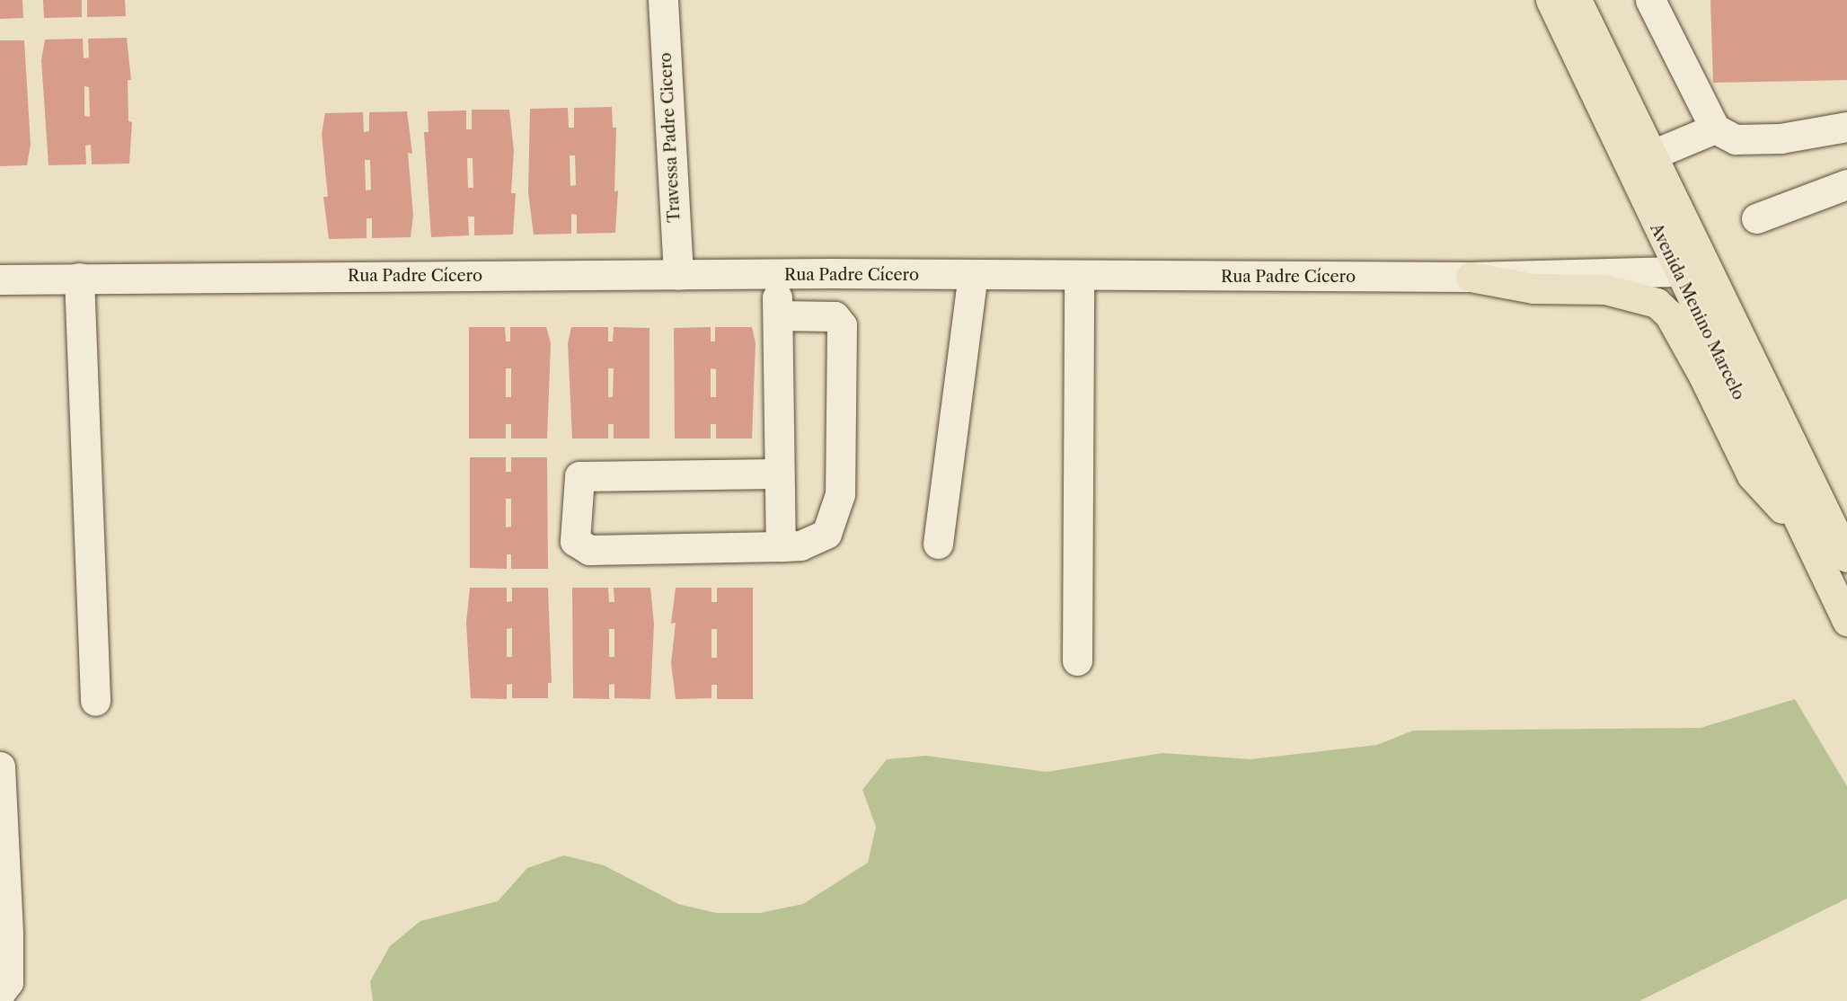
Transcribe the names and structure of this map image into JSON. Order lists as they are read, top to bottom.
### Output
{
  "streets": {
    "main road": ["Avenida Menino Marcelo"],
    "street": ["Travessa Padre Cicero", "Rua Padre Cícero"]
  },
  "crossings": [
    ["Travessa Padre Cicero", "Rua Padre Cícero"],
    ["Rua Padre Cícero", "Avenida Menino Marcelo"]
  ]
}
